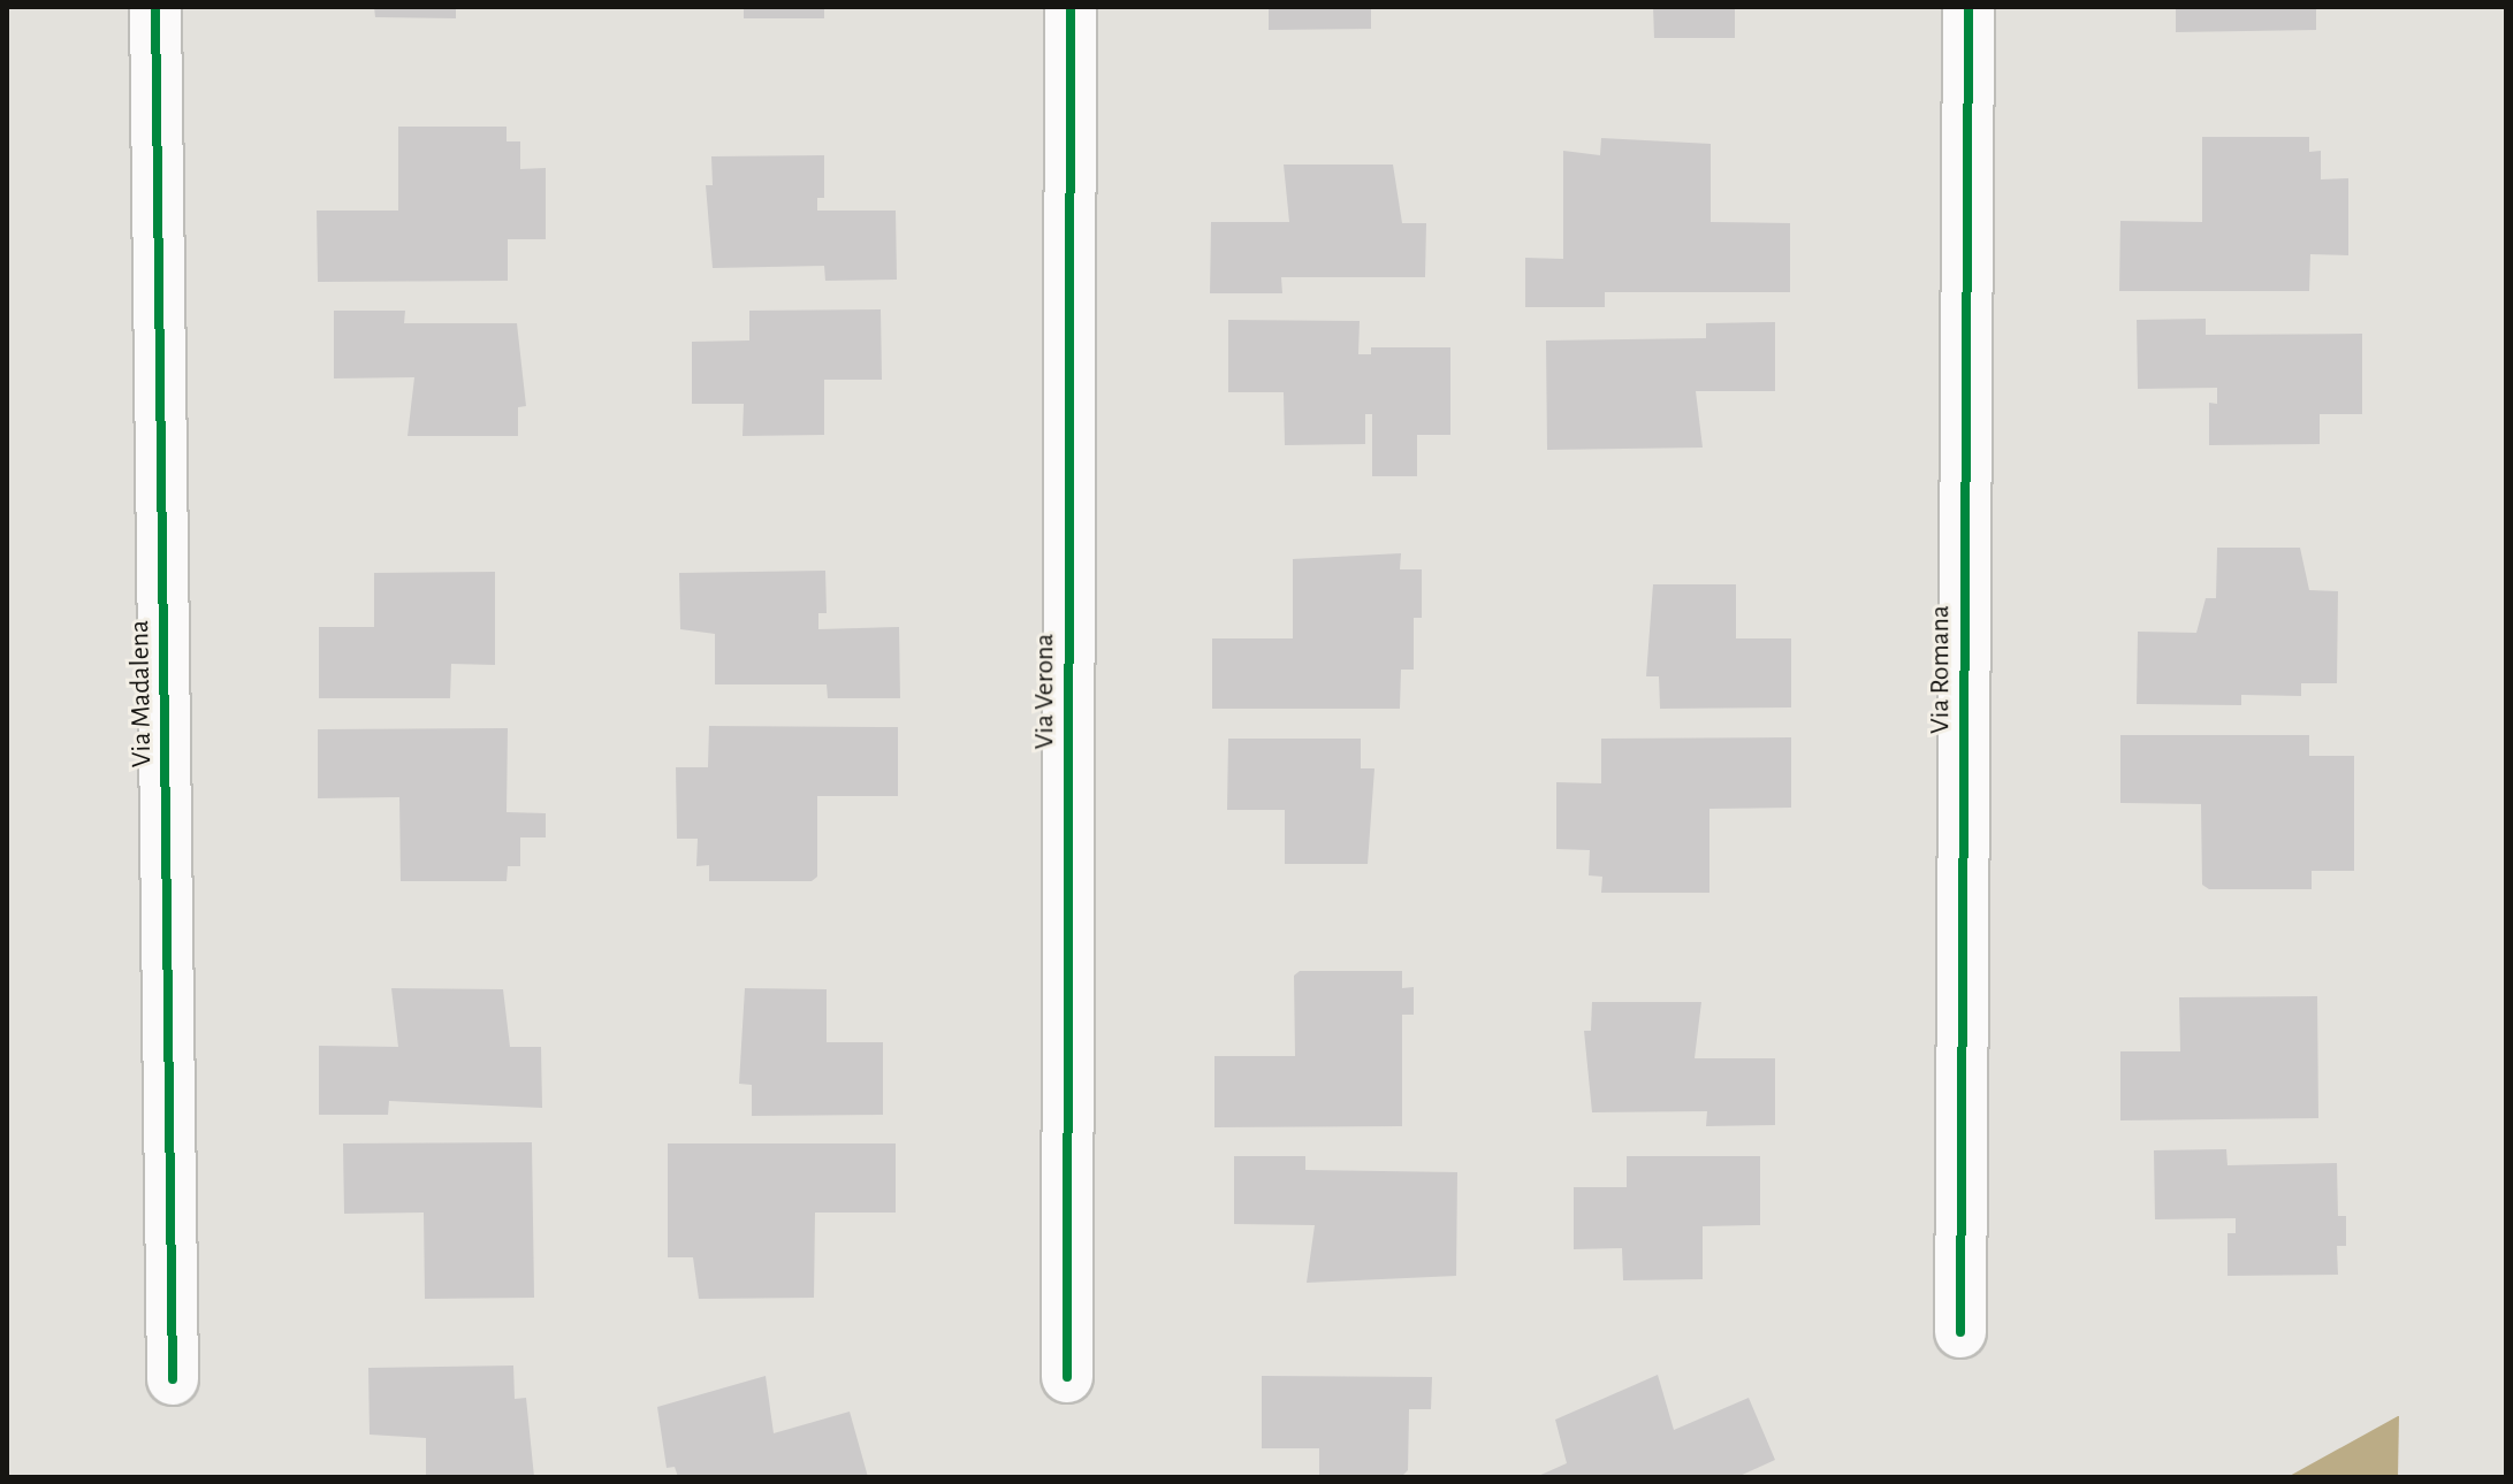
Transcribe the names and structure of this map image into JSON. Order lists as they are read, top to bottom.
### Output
{
  "streets": {
    "street": ["Via Romana", "Via Verona", "Via Madalena"]
  }
}
